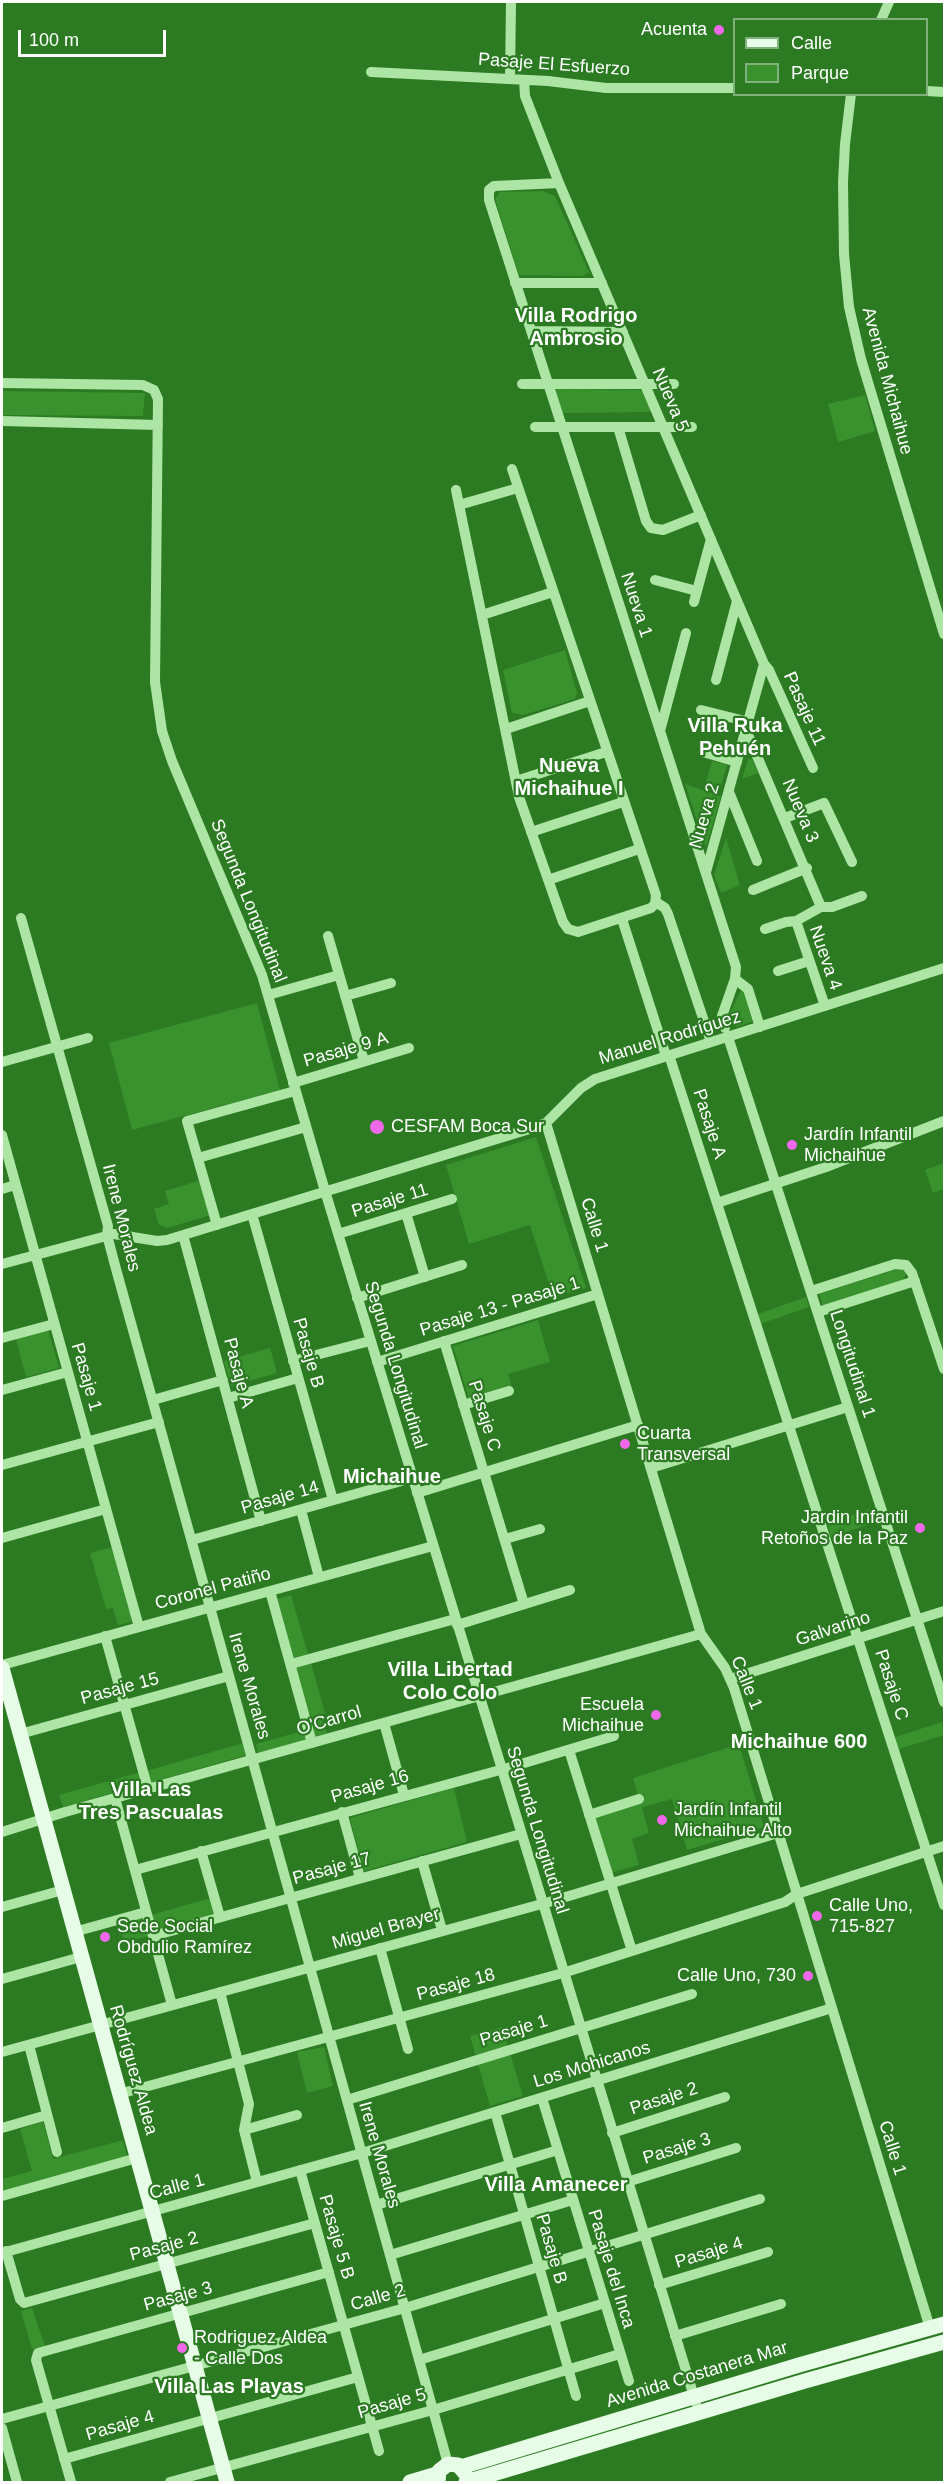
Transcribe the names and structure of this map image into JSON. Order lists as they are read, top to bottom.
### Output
{
  "streets": {
    "main road": ["Rodríguez Aldea", "Avenida Costanera Mar"],
    "street": [
      "Pasaje El Esfuerzo",
      "Avenida Michaihue",
      "Nueva 5",
      "Nueva 1",
      "Pasaje 11",
      "Nueva 3",
      "Nueva 2",
      "Segunda Longitudinal",
      "Nueva 4",
      "Manuel Rodríguez",
      "Pasaje 9 A",
      "Pasaje A",
      "Irene Morales",
      "Calle 1",
      "Pasaje 13 - Pasaje 1",
      "Pasaje B",
      "Longitudinal 1",
      "Pasaje 1",
      "Pasaje C",
      "Pasaje 14",
      "Coronel Patiño",
      "Galvarino",
      "Pasaje 15",
      "O'Carrol",
      "Pasaje 16",
      "Pasaje 17",
      "Miguel Brayer",
      "Pasaje 18",
      "Los Mohicanos",
      "Pasaje 2",
      "Pasaje 3",
      "Pasaje 5 B",
      "Pasaje 4",
      "Pasaje del Inca",
      "Calle 2",
      "Pasaje 5"
    ]
  },
  "crossings": [
    ["Pasaje El Esfuerzo", "Nueva 5"],
    ["Nueva 5", "Nueva 1"],
    ["Nueva 5", "Pasaje 11"],
    ["Nueva 5", "Nueva 2"],
    ["Nueva 1", "Nueva 2"],
    ["Nueva 1", "Manuel Rodríguez"],
    ["Nueva 1", "Longitudinal 1"],
    ["Pasaje 11", "Nueva 2"],
    ["Pasaje 11", "Segunda Longitudinal"],
    ["Nueva 3", "Nueva 2"],
    ["Segunda Longitudinal", "Manuel Rodríguez"],
    ["Segunda Longitudinal", "Pasaje 9 A"],
    ["Segunda Longitudinal", "Pasaje 13 - Pasaje 1"],
    ["Segunda Longitudinal", "Pasaje 1"],
    ["Segunda Longitudinal", "Pasaje 14"],
    ["Segunda Longitudinal", "Coronel Patiño"],
    ["Segunda Longitudinal", "O'Carrol"],
    ["Segunda Longitudinal", "Pasaje 16"],
    ["Segunda Longitudinal", "Pasaje 17"],
    ["Segunda Longitudinal", "Miguel Brayer"],
    ["Segunda Longitudinal", "Pasaje 18"],
    ["Segunda Longitudinal", "Los Mohicanos"],
    ["Segunda Longitudinal", "Pasaje 2"],
    ["Segunda Longitudinal", "Pasaje 3"],
    ["Segunda Longitudinal", "Pasaje 4"],
    ["Segunda Longitudinal", "Calle 2"],
    ["Segunda Longitudinal", "Avenida Costanera Mar"],
    ["Nueva 4", "Manuel Rodríguez"],
    ["Manuel Rodríguez", "Pasaje A"],
    ["Manuel Rodríguez", "Irene Morales"],
    ["Manuel Rodríguez", "Calle 1"],
    ["Manuel Rodríguez", "Pasaje B"],
    ["Manuel Rodríguez", "Longitudinal 1"],
    ["Manuel Rodríguez", "Pasaje 1"],
    ["Pasaje A", "Pasaje 14"],
    ["Irene Morales", "Calle 1"],
    ["Irene Morales", "Pasaje 1"],
    ["Irene Morales", "Pasaje 14"],
    ["Irene Morales", "Coronel Patiño"],
    ["Irene Morales", "Pasaje 15"],
    ["Irene Morales", "O'Carrol"],
    ["Irene Morales", "Pasaje 16"],
    ["Irene Morales", "Pasaje 17"],
    ["Irene Morales", "Miguel Brayer"],
    ["Irene Morales", "Pasaje 18"],
    ["Irene Morales", "Los Mohicanos"],
    ["Irene Morales", "Calle 2"],
    ["Irene Morales", "Avenida Costanera Mar"],
    ["Irene Morales", "Pasaje 5"],
    ["Calle 1", "Pasaje 13 - Pasaje 1"],
    ["Calle 1", "Galvarino"],
    ["Calle 1", "O'Carrol"],
    ["Calle 1", "Miguel Brayer"],
    ["Calle 1", "Pasaje 18"],
    ["Calle 1", "Los Mohicanos"],
    ["Calle 1", "Rodríguez Aldea"],
    ["Calle 1", "Pasaje 2"],
    ["Calle 1", "Pasaje 5 B"],
    ["Calle 1", "Avenida Costanera Mar"],
    ["Pasaje 13 - Pasaje 1", "Pasaje C"],
    ["Pasaje B", "Pasaje 14"],
    ["Pasaje B", "Los Mohicanos"],
    ["Pasaje B", "Calle 2"],
    ["Pasaje B", "Pasaje 5"],
    ["Longitudinal 1", "Galvarino"],
    ["Pasaje 1", "Coronel Patiño"],
    ["Pasaje C", "Galvarino"],
    ["Pasaje C", "Pasaje 18"],
    ["Coronel Patiño", "Rodríguez Aldea"],
    ["Pasaje 15", "Rodríguez Aldea"],
    ["O'Carrol", "Rodríguez Aldea"],
    ["Miguel Brayer", "Rodríguez Aldea"],
    ["Pasaje 18", "Rodríguez Aldea"],
    ["Los Mohicanos", "Pasaje del Inca"],
    ["Rodríguez Aldea", "Pasaje 2"],
    ["Rodríguez Aldea", "Pasaje 3"],
    ["Rodríguez Aldea", "Pasaje 4"],
    ["Rodríguez Aldea", "Calle 2"],
    ["Rodríguez Aldea", "Pasaje 5"],
    ["Pasaje 2", "Pasaje 5 B"],
    ["Pasaje 3", "Pasaje 5 B"],
    ["Pasaje 3", "Calle 2"],
    ["Pasaje 5 B", "Pasaje 4"],
    ["Pasaje 5 B", "Calle 2"],
    ["Pasaje 5 B", "Pasaje 5"],
    ["Pasaje del Inca", "Calle 2"],
    ["Pasaje del Inca", "Pasaje 5"]
  ],
  "districts": [
    "Villa Rodrigo Ambrosio",
    "Villa Ruka Pehuén",
    "Nueva Michaihue I",
    "Michaihue",
    "Villa Libertad Colo Colo",
    "Michaihue 600",
    "Villa Las Tres Pascualas",
    "Villa Amanecer",
    "Villa Las Playas"
  ],
  "places": [
    "Acuenta",
    "CESFAM Boca Sur",
    "Jardín Infantil Michaihue",
    "Cuarta Transversal",
    "Jardin Infantil Retoños de la Paz",
    "Escuela Michaihue",
    "Jardín Infantil Michaihue Alto",
    "Calle Uno, 715-827",
    "Sede Social Obdulio Ramírez",
    "Calle Uno, 730",
    "Rodriguez Aldea - Calle Dos"
  ],
  "legend": ["Calle", "Parque"],
  "scale_bar": "100 m"
}
